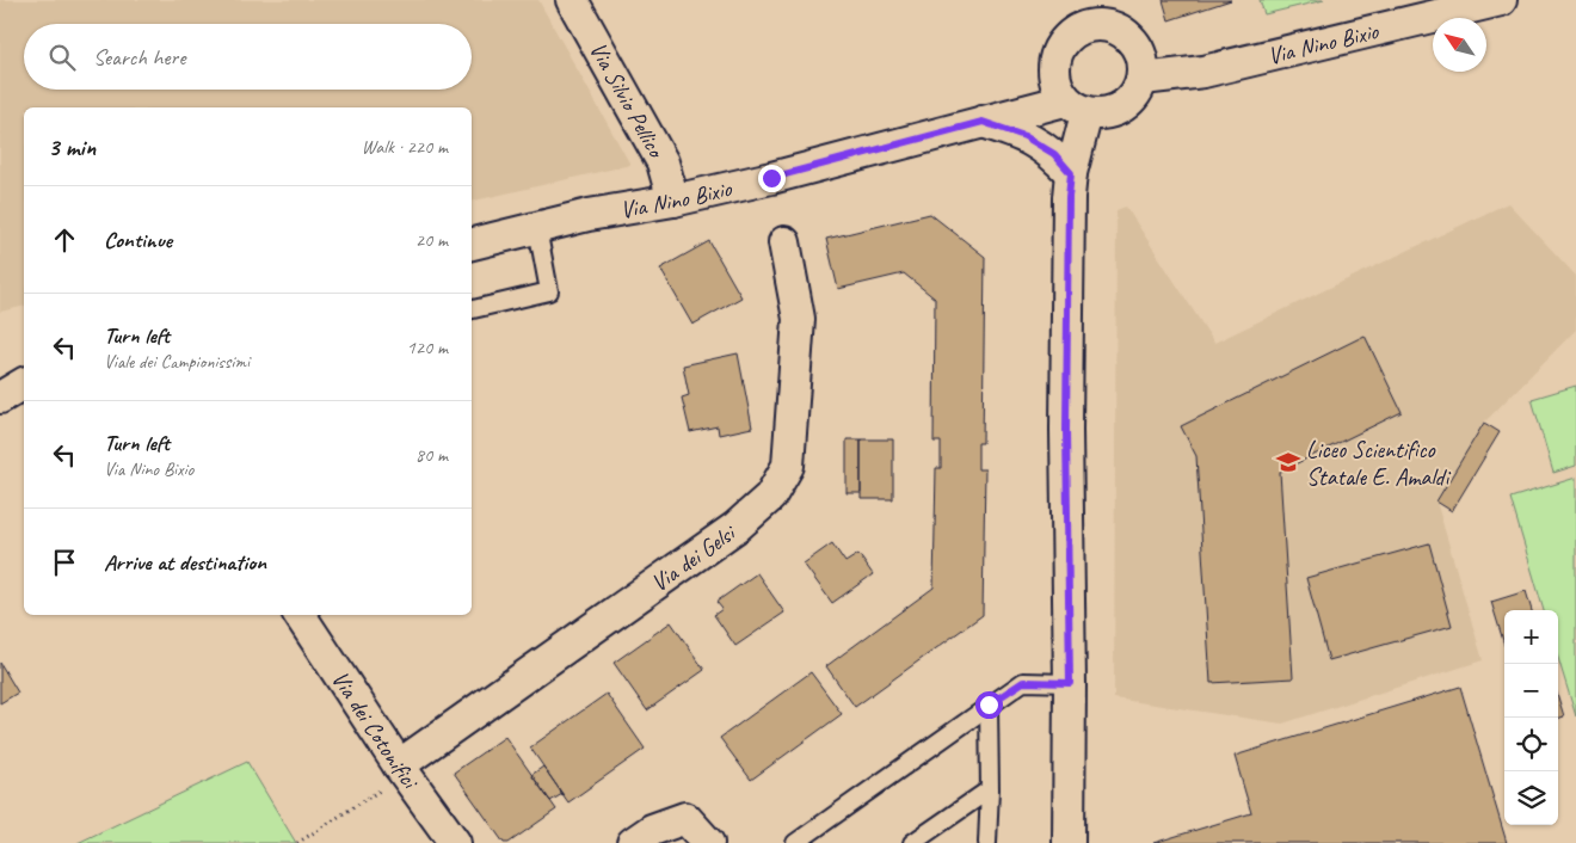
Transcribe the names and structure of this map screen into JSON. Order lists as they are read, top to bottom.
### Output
{
  "streets": {
    "street": [
      "Via Nino Bixio",
      "Via Silvio Pellico",
      "Via dei Gelsi",
      "Via dei Cotonifici"
    ]
  },
  "crossings": [
    ["Via Nino Bixio", "Via Silvio Pellico"],
    ["Via dei Gelsi", "Via dei Cotonifici"]
  ],
  "places": {
    "school or university": ["Liceo Scientifico Statale E. Amaldi"]
  },
  "north": "top left",
  "page": {
    "search": "Search here",
    "heading": ["3 min", "Walk · 220 m"],
    "list": [
      ["Continue", "20 m"],
      ["Turn left", "Viale dei Campionissimi", "120 m"],
      ["Turn left", "Via Nino Bixio", "80 m"],
      "Arrive at destination"
    ],
    "map_buttons": ["+", "−"]
  }
}
